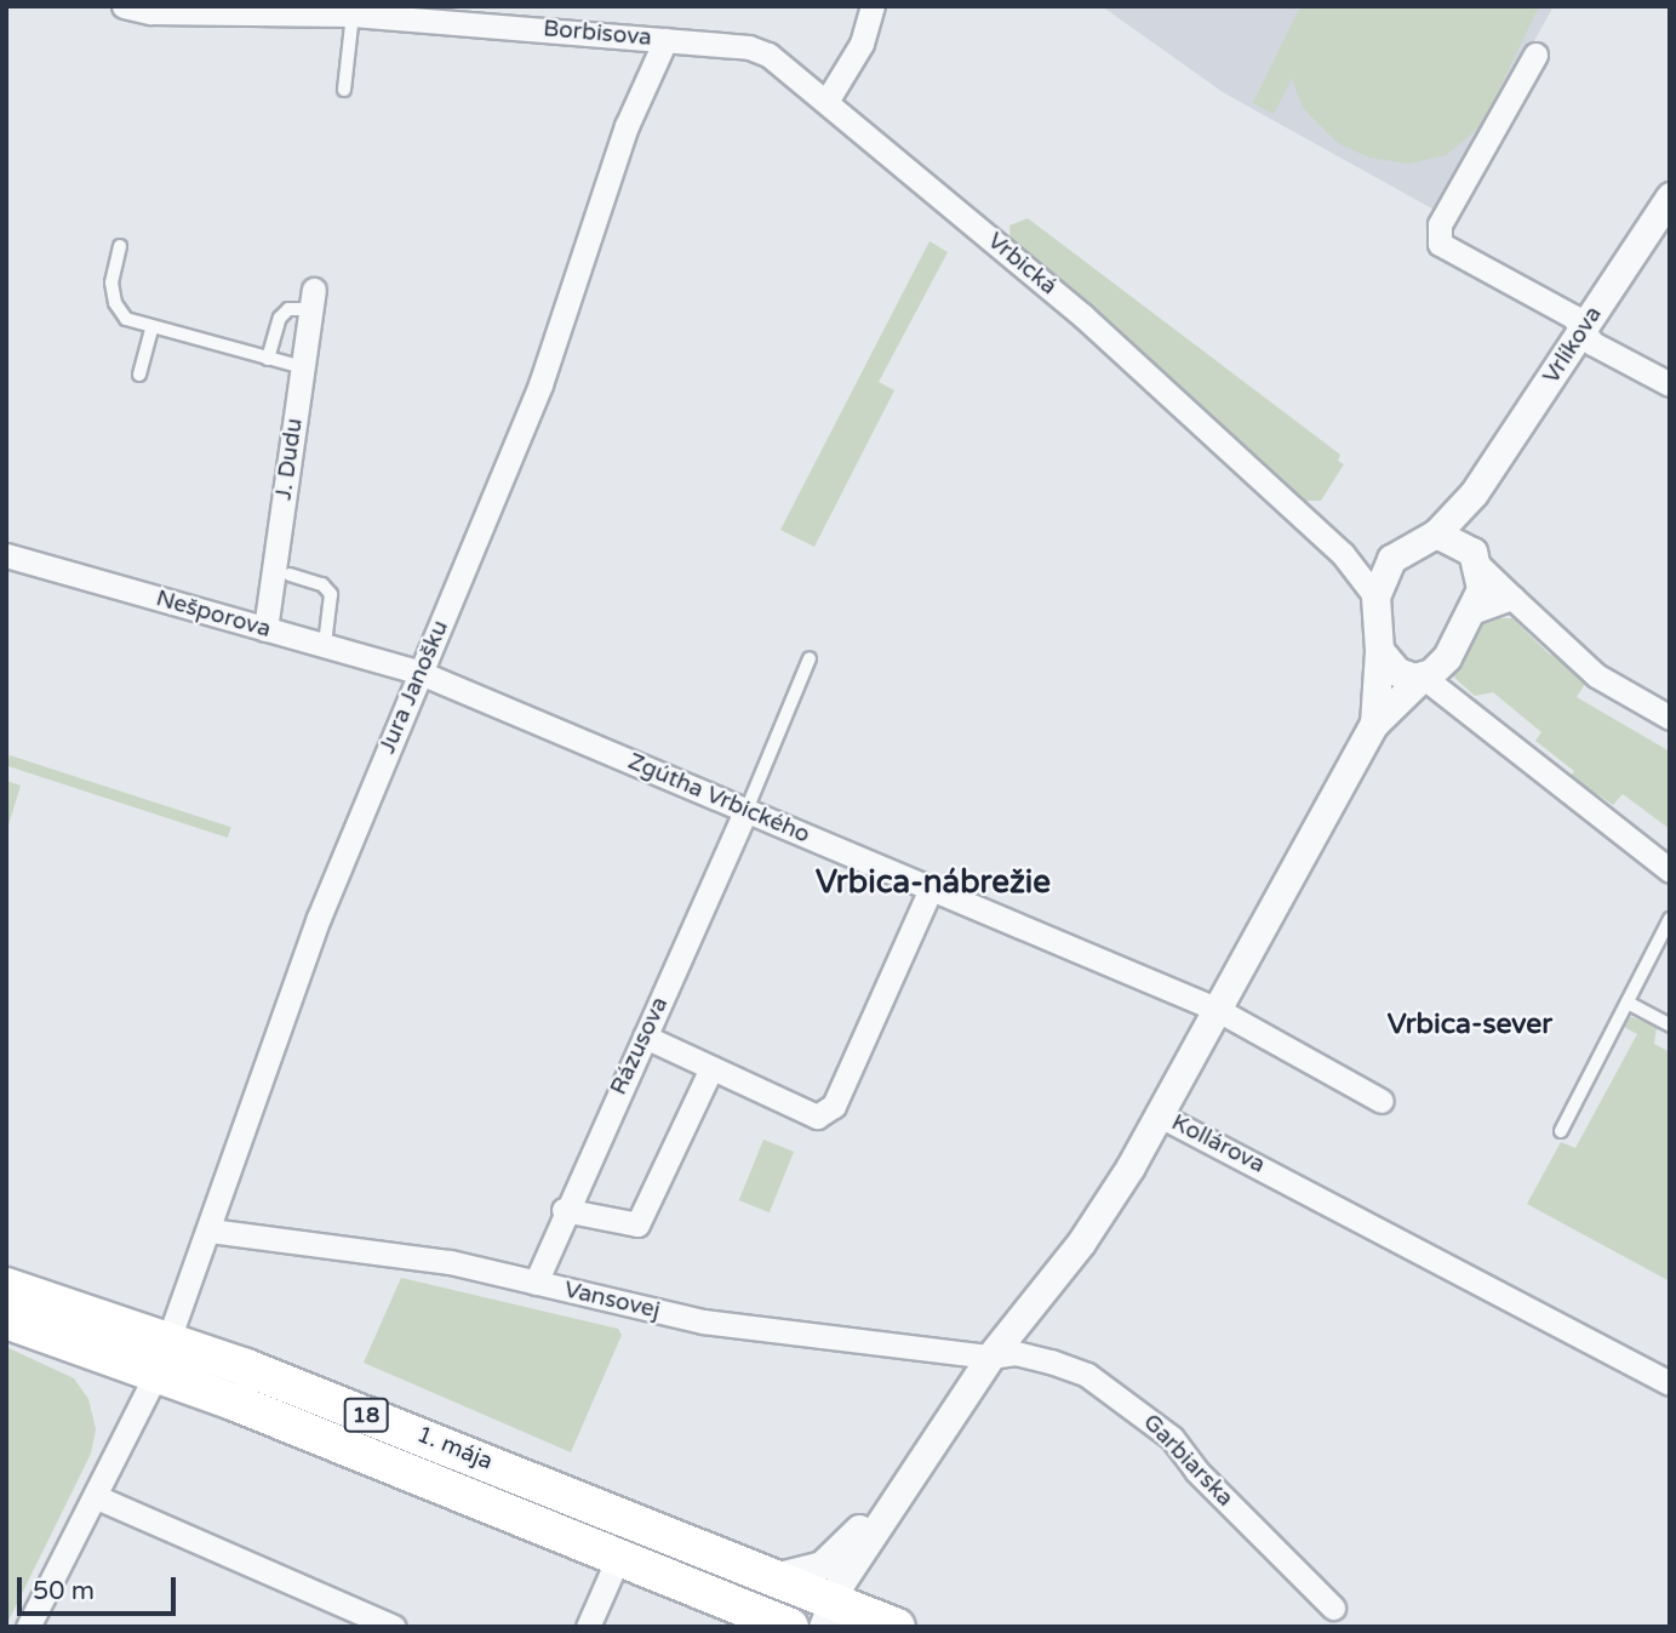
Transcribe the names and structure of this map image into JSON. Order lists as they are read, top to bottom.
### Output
{
  "streets": {
    "main road": ["18", "1. mája"],
    "street": [
      "Borbisova",
      "Vrbická",
      "Vrlíkova",
      "J. Dudu",
      "Nešporova",
      "Jura Janošku",
      "Zgútha Vrbického",
      "Rázusova",
      "Kollárova",
      "Vansovej",
      "Garbiarska"
    ]
  },
  "crossings": [
    ["Borbisova", "Vrbická"],
    ["Borbisova", "Jura Janošku"],
    ["Vrbická", "Vrlíkova"],
    ["Vrbická", "Jura Janošku"],
    ["Vrbická", "Kollárova"],
    ["Vrlíkova", "Kollárova"],
    ["J. Dudu", "Nešporova"],
    ["Nešporova", "Jura Janošku"],
    ["Nešporova", "Zgútha Vrbického"],
    ["Jura Janošku", "Zgútha Vrbického"],
    ["Jura Janošku", "Vansovej"],
    ["Jura Janošku", "1. mája"],
    ["Zgútha Vrbického", "Rázusova"],
    ["Zgútha Vrbického", "Kollárova"],
    ["Rázusova", "Vansovej"],
    ["Vansovej", "Garbiarska"]
  ],
  "districts": ["Vrbica-nábrežie", "Vrbica-sever"],
  "scale_bar": "50 m"
}
